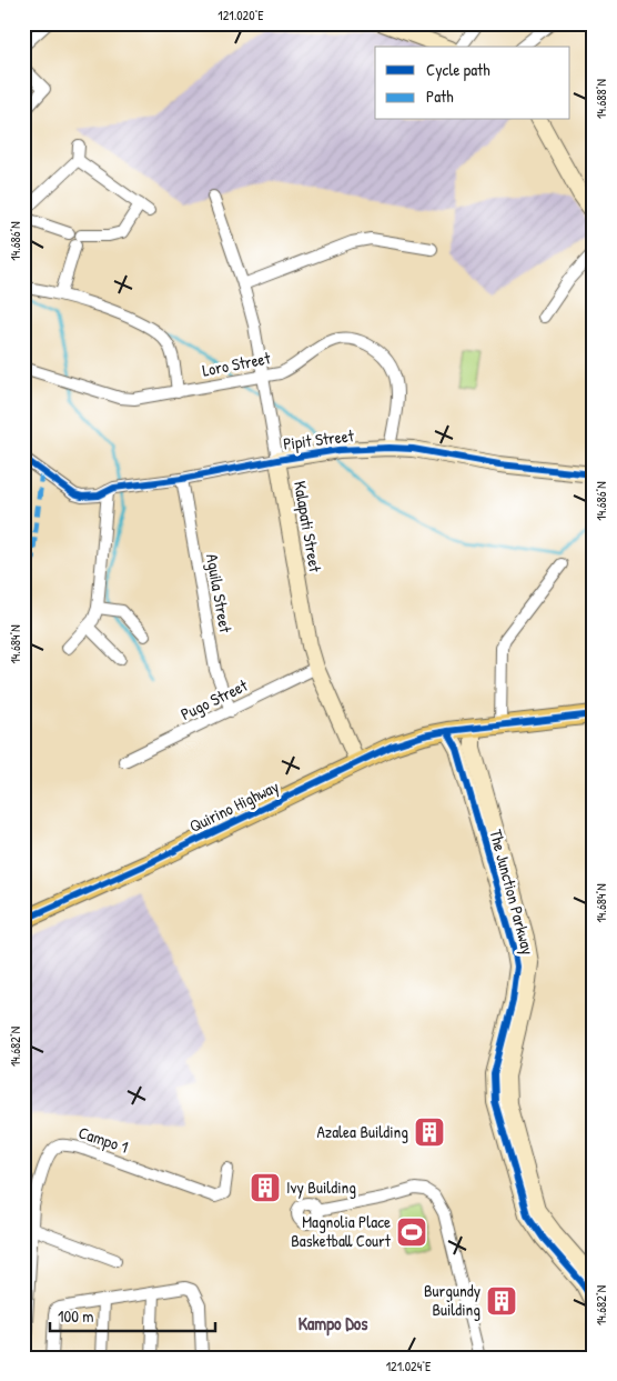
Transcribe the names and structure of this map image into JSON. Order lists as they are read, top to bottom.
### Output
{
  "streets": {
    "main road": ["Quirino Highway"],
    "street": [
      "Loro Street",
      "Pipit Street",
      "Kalapati Street",
      "Aguila Street",
      "Pugo Street",
      "The Junction Parkway",
      "Campo 1"
    ]
  },
  "crossings": [
    ["Loro Street", "Pipit Street"],
    ["Loro Street", "Kalapati Street"],
    ["Pipit Street", "Kalapati Street"],
    ["Pipit Street", "Aguila Street"],
    ["Kalapati Street", "Pugo Street"],
    ["Kalapati Street", "Quirino Highway"],
    ["Aguila Street", "Pugo Street"],
    ["Quirino Highway", "The Junction Parkway"]
  ],
  "districts": ["Kampo Dos"],
  "places": {
    "building": ["Azalea Building", "Ivy Building", "Burgundy Building"],
    "sports": ["Magnolia Place Basketball Court"]
  },
  "legend": ["Cycle path", "Path"],
  "scale_bar": "100 m",
  "coordinates": [
    "121.020°E",
    "14.688°N",
    "14.686°N",
    "14.684°N",
    "14.682°N",
    "121.024°E"
  ]
}
